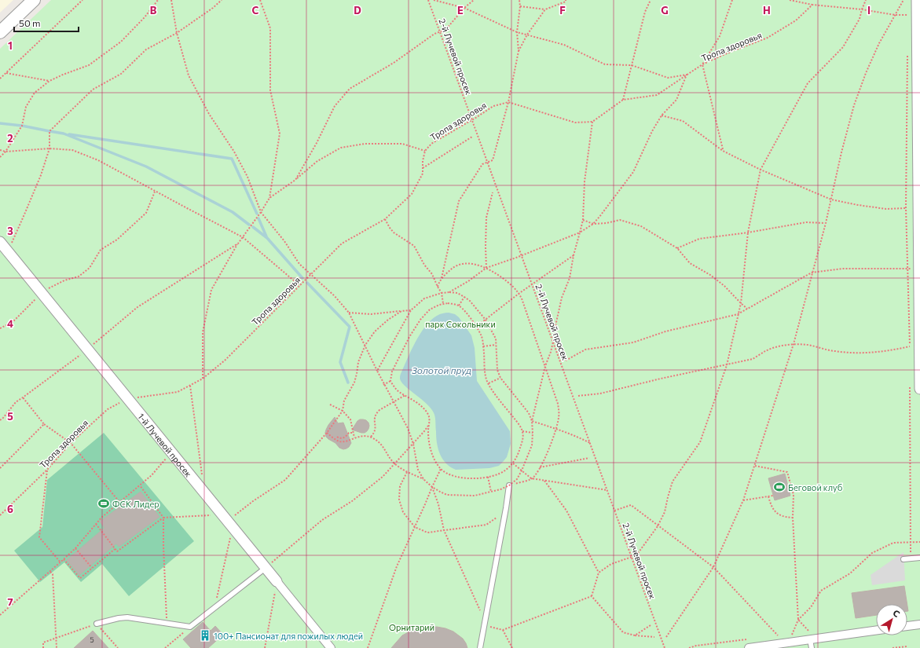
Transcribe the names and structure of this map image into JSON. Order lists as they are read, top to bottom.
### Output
{
  "streets": {
    "street": ["1-й Лучевой просек"],
    "path": ["Тропа здоровья", "2-й Лучевой просек"]
  },
  "crossings": [
    ["Тропа здоровья", "2-й Лучевой просек"],
    ["Тропа здоровья", "1-й Лучевой просек"]
  ],
  "water": ["Золотой пруд"],
  "parks": ["парк Сокольники", "Орнитарий"],
  "places": {
    "sports": ["Беговой клуб", "ФСК Лидер"],
    "building": ["100+ Пансионат для пожилых людей"]
  },
  "house_numbers": ["5"],
  "scale_bar": "50 m",
  "north": "top right",
  "grid": {
    "columns": [
      "B",
      "C",
      "D",
      "E",
      "F",
      "G",
      "H",
      "I"
    ],
    "rows": [
      "1",
      "2",
      "3",
      "4",
      "5",
      "6",
      "7"
    ]
  }
}
